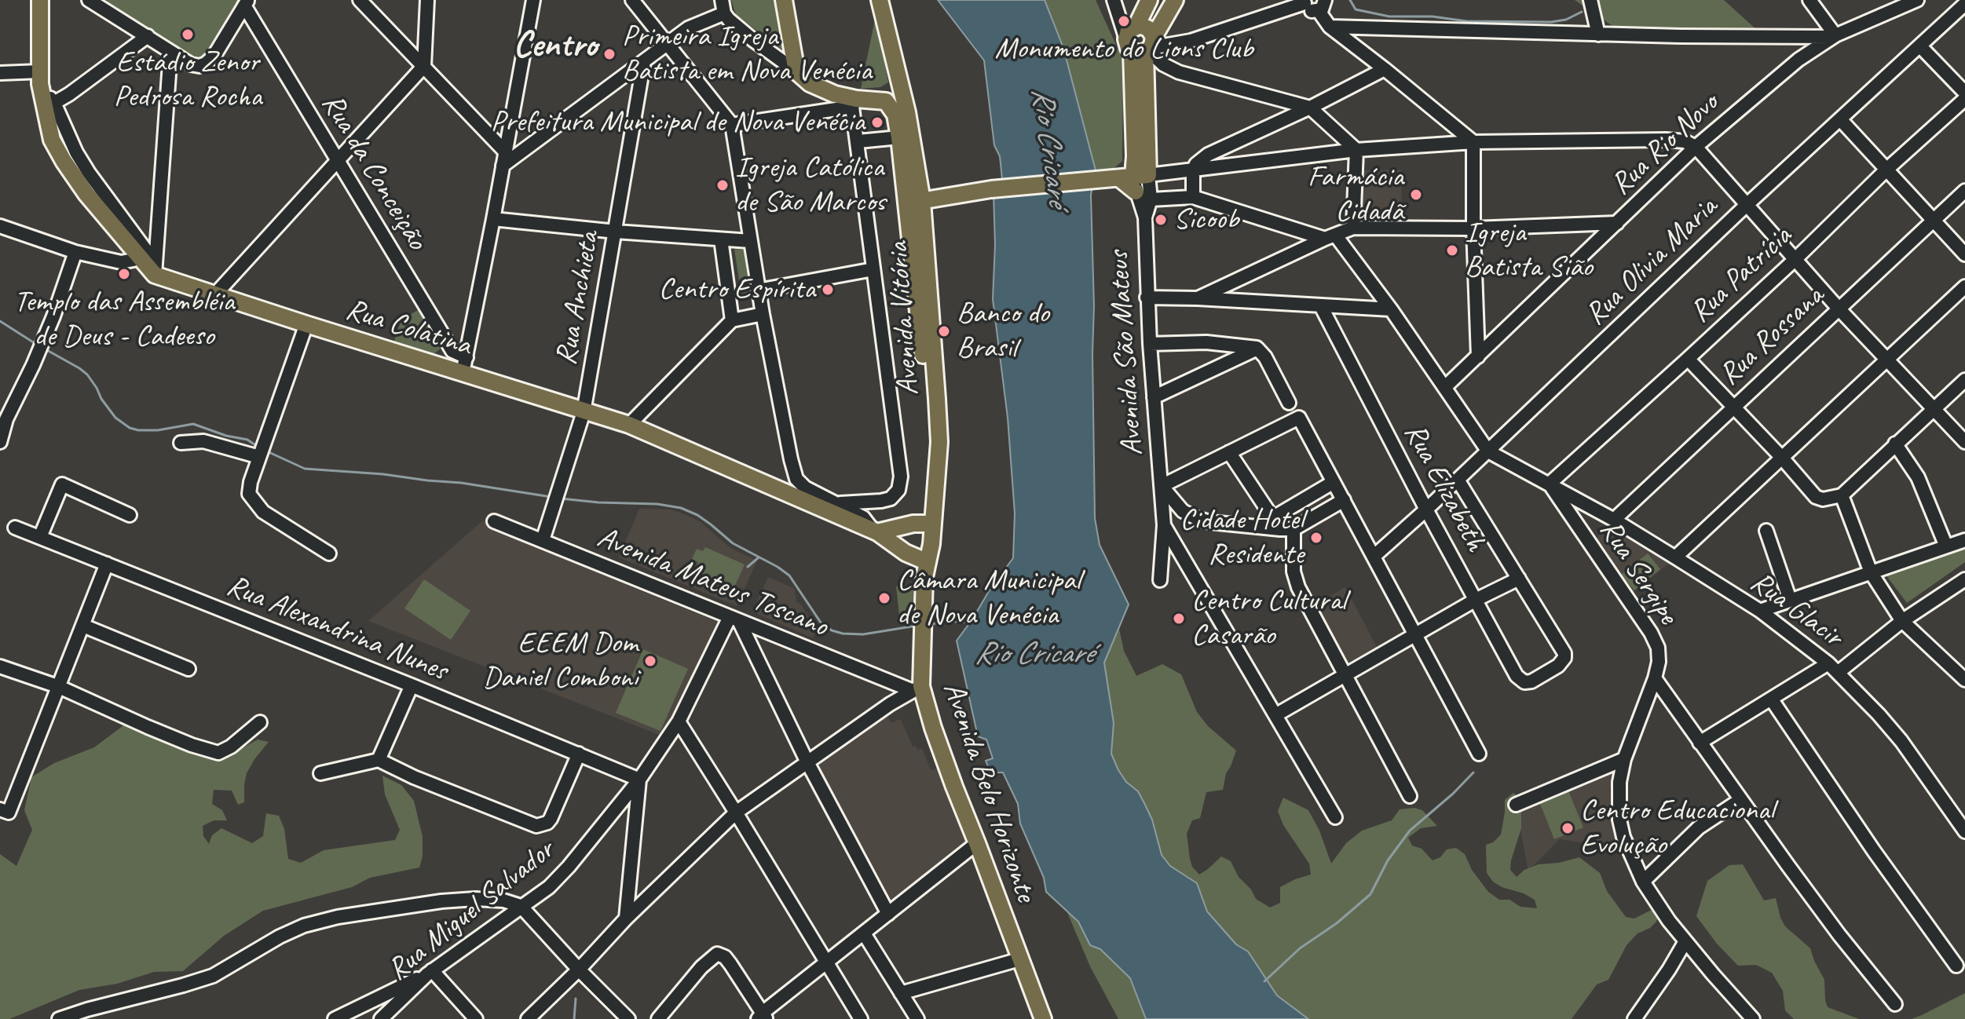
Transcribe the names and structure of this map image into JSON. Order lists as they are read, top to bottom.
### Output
{
  "streets": {
    "main road": [
      "Avenida Vitória",
      "Rua Colatina",
      "Avenida São Mateus",
      "Avenida Belo Horizonte"
    ],
    "street": [
      "Rua Rio Novo",
      "Rua da Conceição",
      "Rua Olivia Maria",
      "Rua Patrícia",
      "Rua Anchieta",
      "Rua Rossana",
      "Rua Elizabeth",
      "Rua Sergipe",
      "Avenida Mateus Toscano",
      "Rua Glacir",
      "Rua Alexandrina Nunes",
      "Rua Miguel Salvador"
    ]
  },
  "crossings": [
    ["Rua Rio Novo", "Rua Sergipe"],
    ["Rua da Conceição", "Rua Colatina"],
    ["Rua Olivia Maria", "Rua Elizabeth"],
    ["Rua Olivia Maria", "Rua Sergipe"],
    ["Rua Patrícia", "Rua Sergipe"],
    ["Rua Patrícia", "Rua Glacir"],
    ["Rua Anchieta", "Rua Colatina"],
    ["Rua Anchieta", "Avenida Mateus Toscano"],
    ["Avenida Vitória", "Rua Colatina"],
    ["Avenida Vitória", "Avenida Belo Horizonte"],
    ["Rua Colatina", "Avenida Belo Horizonte"],
    ["Rua Rossana", "Rua Glacir"],
    ["Rua Sergipe", "Rua Glacir"],
    ["Avenida Mateus Toscano", "Avenida Belo Horizonte"],
    ["Avenida Mateus Toscano", "Rua Miguel Salvador"],
    ["Rua Alexandrina Nunes", "Rua Miguel Salvador"]
  ],
  "districts": ["Centro"],
  "water": ["Rio Cricaré"],
  "places": [
    "Monumento do Lions Club",
    "Estádio Zenor Pedrosa Rocha",
    "Primeira Igreja Batista em Nova Venécia",
    "Prefeitura Municipal de Nova Venécia",
    "Igreja Católica de São Marcos",
    "Farmácia Cidadã",
    "Sicoob",
    "Igreja Batista Sião",
    "Templo das Assembléia de Deus - Cadeeso",
    "Centro Espírita",
    "Banco do Brasil",
    "Cidade Hotel Residente",
    "Câmara Municipal de Nova Venécia",
    "Centro Cultural Casarão",
    "EEEM Dom Daniel Comboni",
    "Centro Educacional Evolução"
  ]
}
